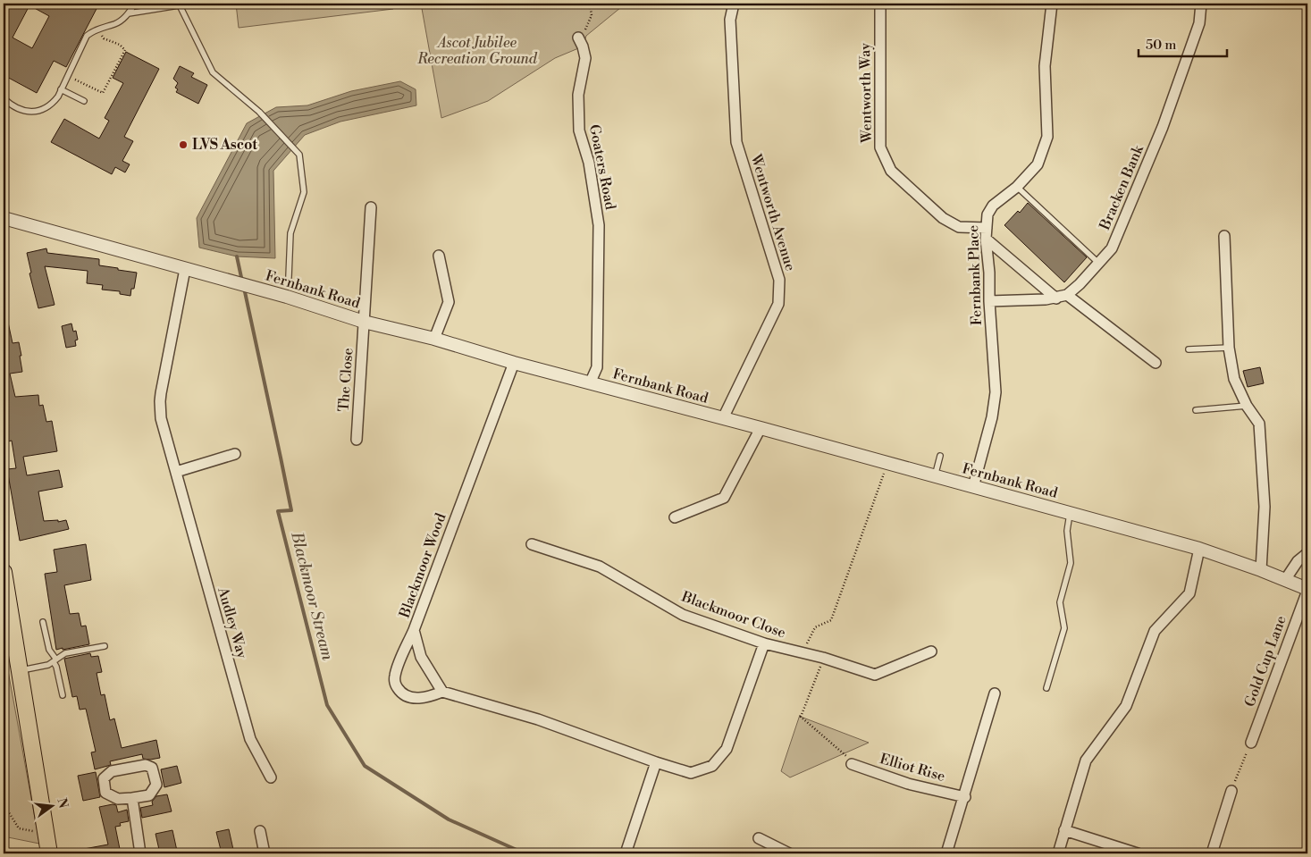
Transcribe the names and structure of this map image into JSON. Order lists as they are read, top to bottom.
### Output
{
  "streets": {
    "street": [
      "Wentworth Way",
      "Goaters Road",
      "Bracken Bank",
      "Wentworth Avenue",
      "Fernbank Place",
      "Fernbank Road",
      "The Close",
      "Blackmoor Wood",
      "Blackmoor Close",
      "Audley Way",
      "Gold Cup Lane",
      "Elliot Rise"
    ]
  },
  "crossings": [
    ["Wentworth Way", "Fernbank Place"],
    ["Goaters Road", "Fernbank Road"],
    ["Bracken Bank", "Fernbank Place"],
    ["Wentworth Avenue", "Fernbank Road"],
    ["Fernbank Place", "Fernbank Road"],
    ["Fernbank Road", "The Close"],
    ["Fernbank Road", "Blackmoor Wood"],
    ["Fernbank Road", "Audley Way"],
    ["Fernbank Road", "Gold Cup Lane"]
  ],
  "water": ["Blackmoor Stream"],
  "parks": ["Ascot Jubilee Recreation Ground"],
  "places": ["LVS Ascot"],
  "scale_bar": "50 m",
  "north": "right"
}
